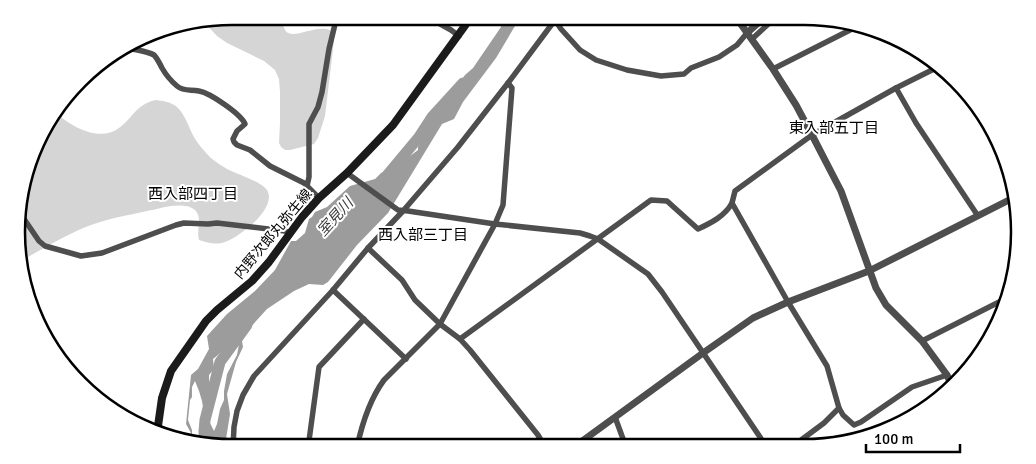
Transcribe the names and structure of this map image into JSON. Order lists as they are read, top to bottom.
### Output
{
  "streets": {
    "main road": ["内野次郎丸弥生線"]
  },
  "districts": ["東入部五丁目", "西入部四丁目", "西入部三丁目"],
  "water": ["室見川"],
  "scale_bar": "100 m"
}
